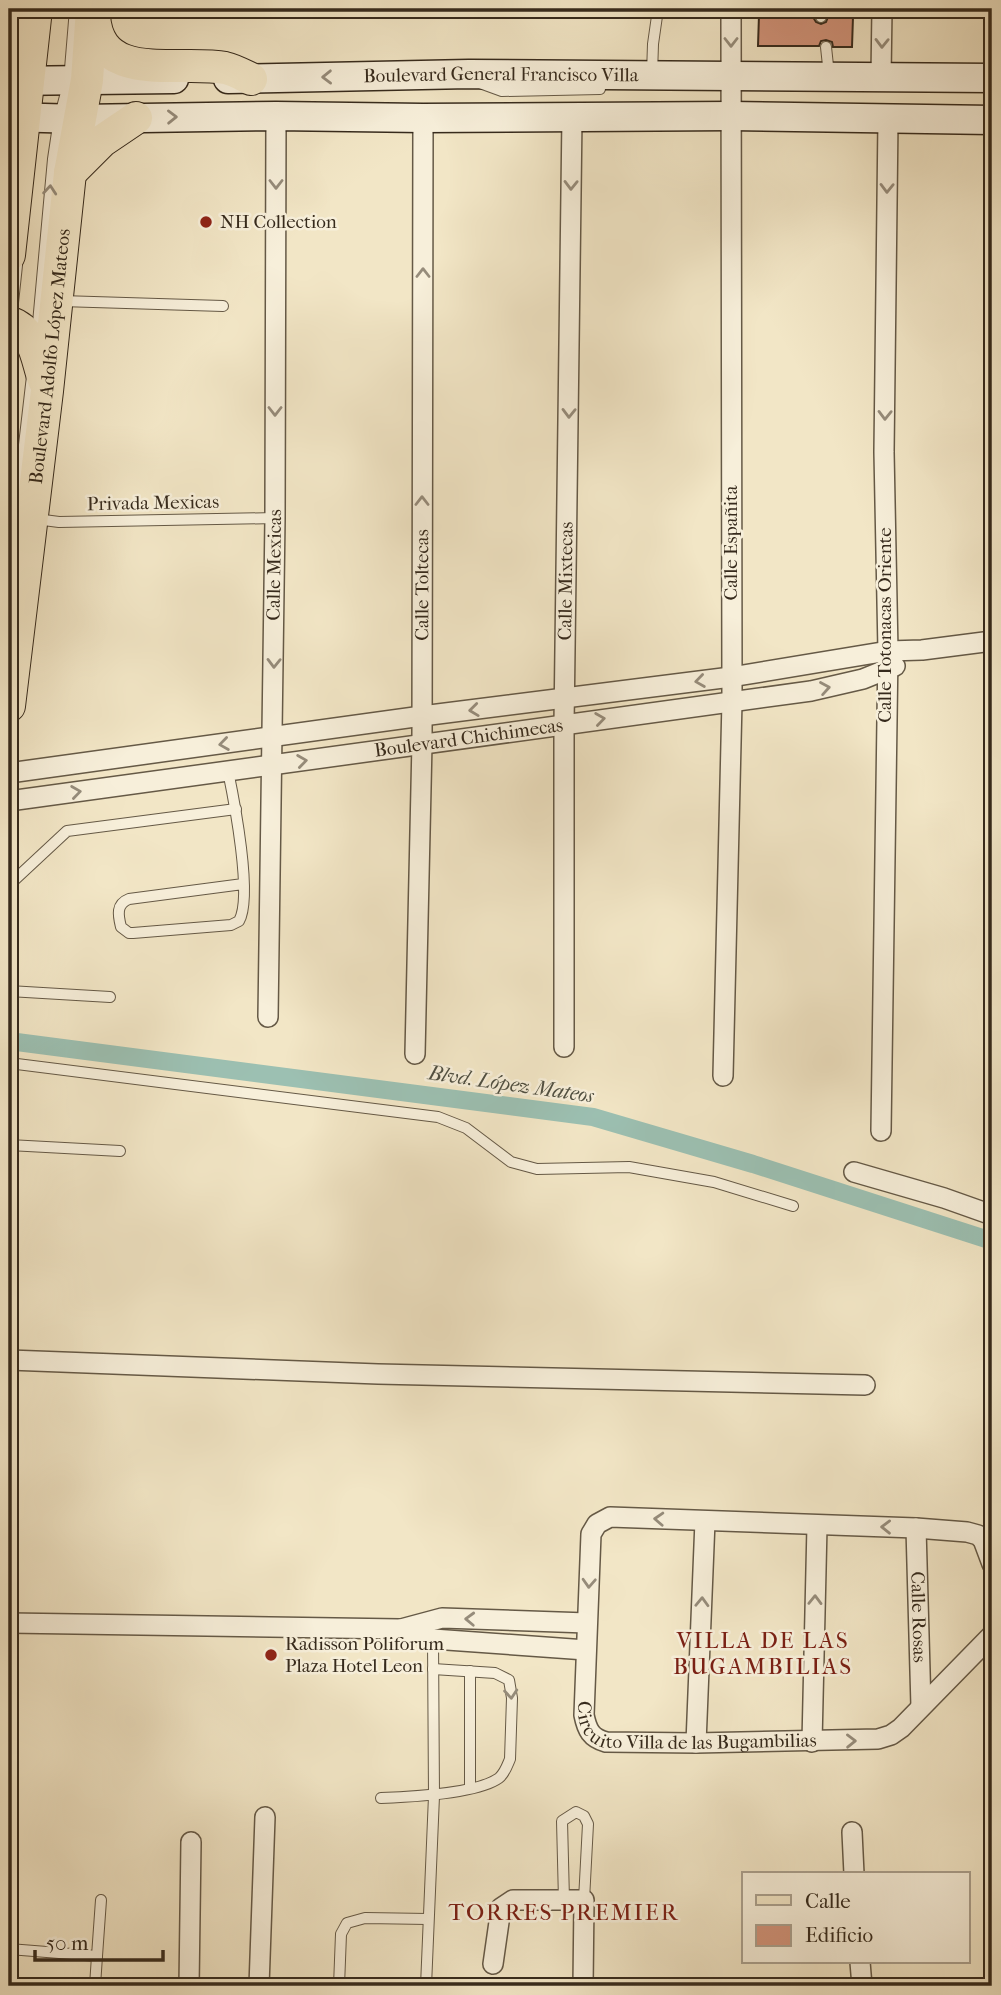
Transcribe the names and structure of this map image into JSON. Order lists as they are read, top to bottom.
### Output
{
  "streets": {
    "main road": ["Boulevard General Francisco Villa", "Boulevard Adolfo López Mateos"],
    "street": [
      "Calle Españita",
      "Calle Mexicas",
      "Calle Mixtecas",
      "Calle Toltecas",
      "Calle Totonacas Oriente",
      "Boulevard Chichimecas",
      "Calle Rosas",
      "Circuito Villa de las Bugambilias"
    ],
    "lane": ["Privada Mexicas"]
  },
  "crossings": [
    ["Boulevard General Francisco Villa", "Boulevard Adolfo López Mateos"],
    ["Boulevard General Francisco Villa", "Calle Españita"],
    ["Boulevard General Francisco Villa", "Calle Mexicas"],
    ["Boulevard General Francisco Villa", "Calle Mixtecas"],
    ["Boulevard General Francisco Villa", "Calle Toltecas"],
    ["Boulevard General Francisco Villa", "Calle Totonacas Oriente"],
    ["Boulevard Adolfo López Mateos", "Privada Mexicas"],
    ["Privada Mexicas", "Calle Mexicas"],
    ["Calle Españita", "Boulevard Chichimecas"],
    ["Calle Mexicas", "Boulevard Chichimecas"],
    ["Calle Mixtecas", "Boulevard Chichimecas"],
    ["Calle Toltecas", "Boulevard Chichimecas"],
    ["Calle Totonacas Oriente", "Boulevard Chichimecas"],
    ["Calle Rosas", "Circuito Villa de las Bugambilias"]
  ],
  "one_way": [
    "Calle Mexicas",
    "Calle Mixtecas",
    "Calle Toltecas",
    "Calle Totonacas Oriente"
  ],
  "districts": ["VILLA DE LAS BUGAMBILIAS", "TORRES PREMIER"],
  "water": ["Blvd. López Mateos"],
  "places": ["NH Collection", "Radisson Poliforum Plaza Hotel Leon"],
  "legend": ["Calle", "Edificio"],
  "scale_bar": "50 m"
}
